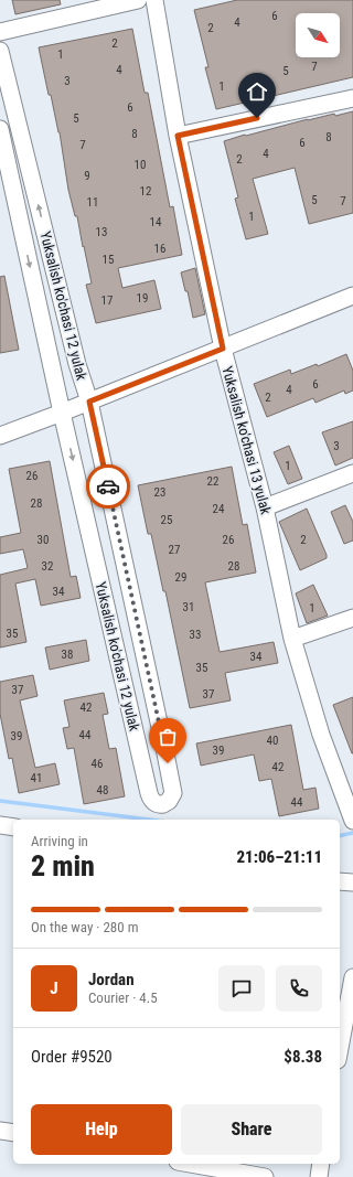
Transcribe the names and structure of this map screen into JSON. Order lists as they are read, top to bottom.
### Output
{
  "streets": {
    "street": ["Yuksalish ko'chasi 12 yulak", "Yuksalish ko'chasi 13 yulak"]
  },
  "house_numbers": [
    "6",
    "4",
    "2",
    "2",
    "1",
    "7",
    "4",
    "5",
    "3",
    "1",
    "6",
    "5",
    "8",
    "8",
    "6",
    "7",
    "4",
    "2",
    "10",
    "9",
    "12",
    "5",
    "7",
    "11",
    "1",
    "14",
    "13",
    "16",
    "15",
    "19",
    "17",
    "6",
    "4",
    "2",
    "3",
    "1",
    "26",
    "22",
    "23",
    "28",
    "24",
    "25",
    "30",
    "26",
    "2",
    "27",
    "32",
    "28",
    "29",
    "34",
    "31",
    "1",
    "35",
    "33",
    "38",
    "34",
    "35",
    "37",
    "37",
    "42",
    "44",
    "39",
    "40",
    "39",
    "46",
    "42",
    "41",
    "48",
    "44"
  ],
  "north": "bottom right",
  "page": {
    "heading": ["2 min", "Arriving in", "21:06–21:11"],
    "panel": [
      "Jordan",
      "Courier · 4.5",
      "Order #9520",
      "$8.38"
    ],
    "bar": "On the way · 280 m",
    "round": "J",
    "buttons": ["Help", "Share"]
  }
}
